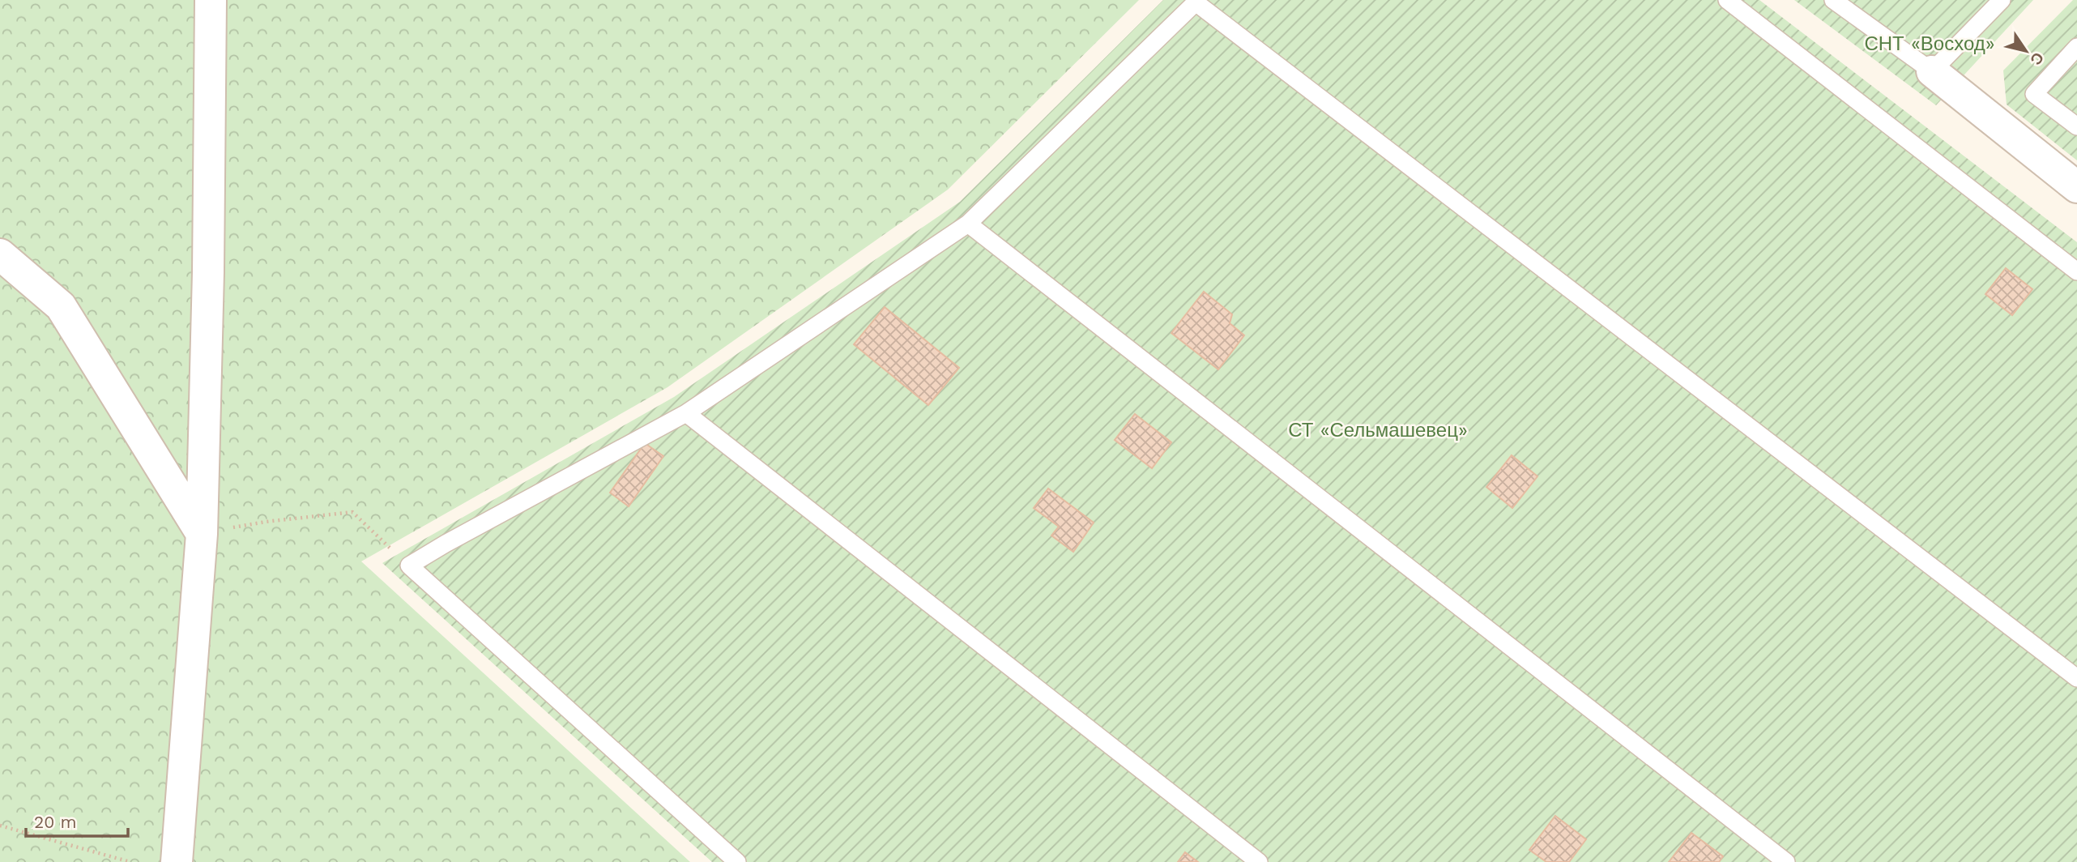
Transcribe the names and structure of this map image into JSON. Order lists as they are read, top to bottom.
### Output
{
  "parks": ["СНТ «Восход»", "СТ «Сельмашевец»"],
  "scale_bar": "20 m",
  "north": "bottom right"
}
